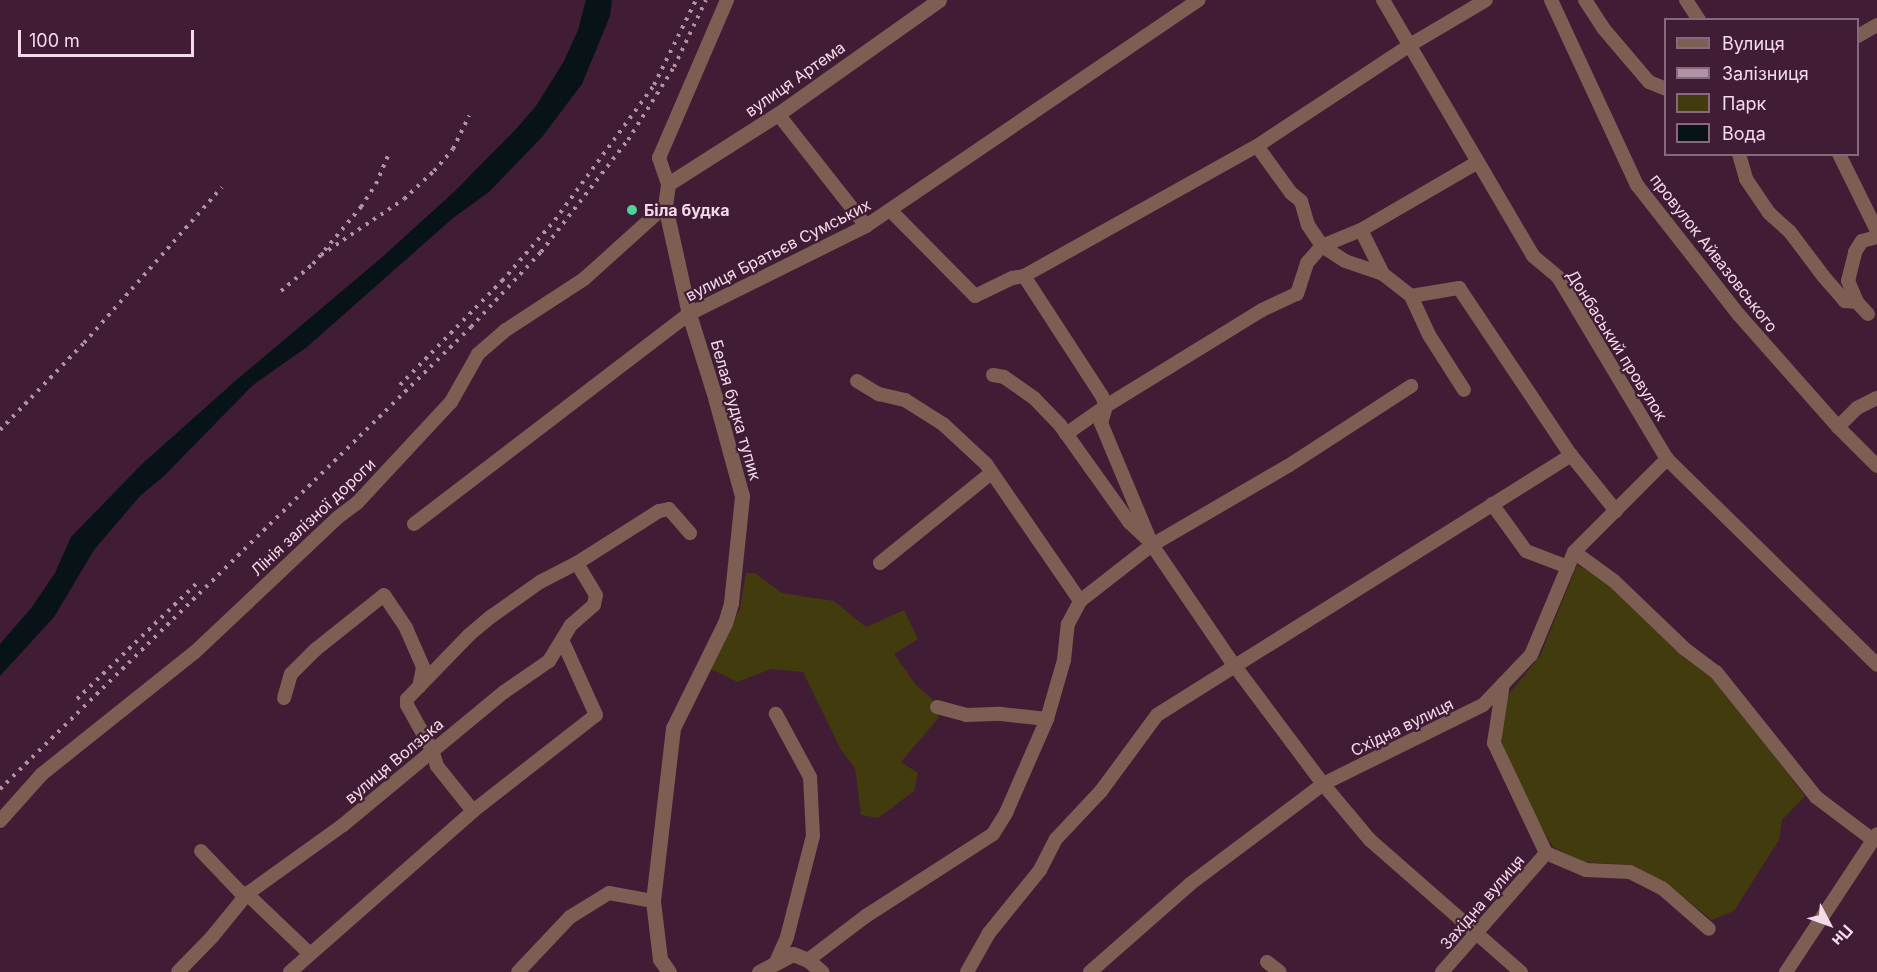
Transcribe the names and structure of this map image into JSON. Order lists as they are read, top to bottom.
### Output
{
  "streets": {
    "street": [
      "вулиця Артема",
      "вулиця Братьєв Сумських",
      "провулок Айвазовського",
      "Донбаський провулок",
      "Белая будка тупик",
      "Лінія залізної дороги",
      "Східна вулиця",
      "вулиця Волзька",
      "Західна вулиця"
    ]
  },
  "crossings": [
    ["вулиця Артема", "Белая будка тупик"],
    ["вулиця Братьєв Сумських", "Белая будка тупик"],
    ["Донбаський провулок", "Східна вулиця"],
    ["Белая будка тупик", "Лінія залізної дороги"],
    ["Східна вулиця", "Західна вулиця"]
  ],
  "places": ["Біла будка"],
  "legend": [
    "Вулиця",
    "Залізниця",
    "Парк",
    "Вода"
  ],
  "scale_bar": "100 m",
  "north": "bottom right"
}
